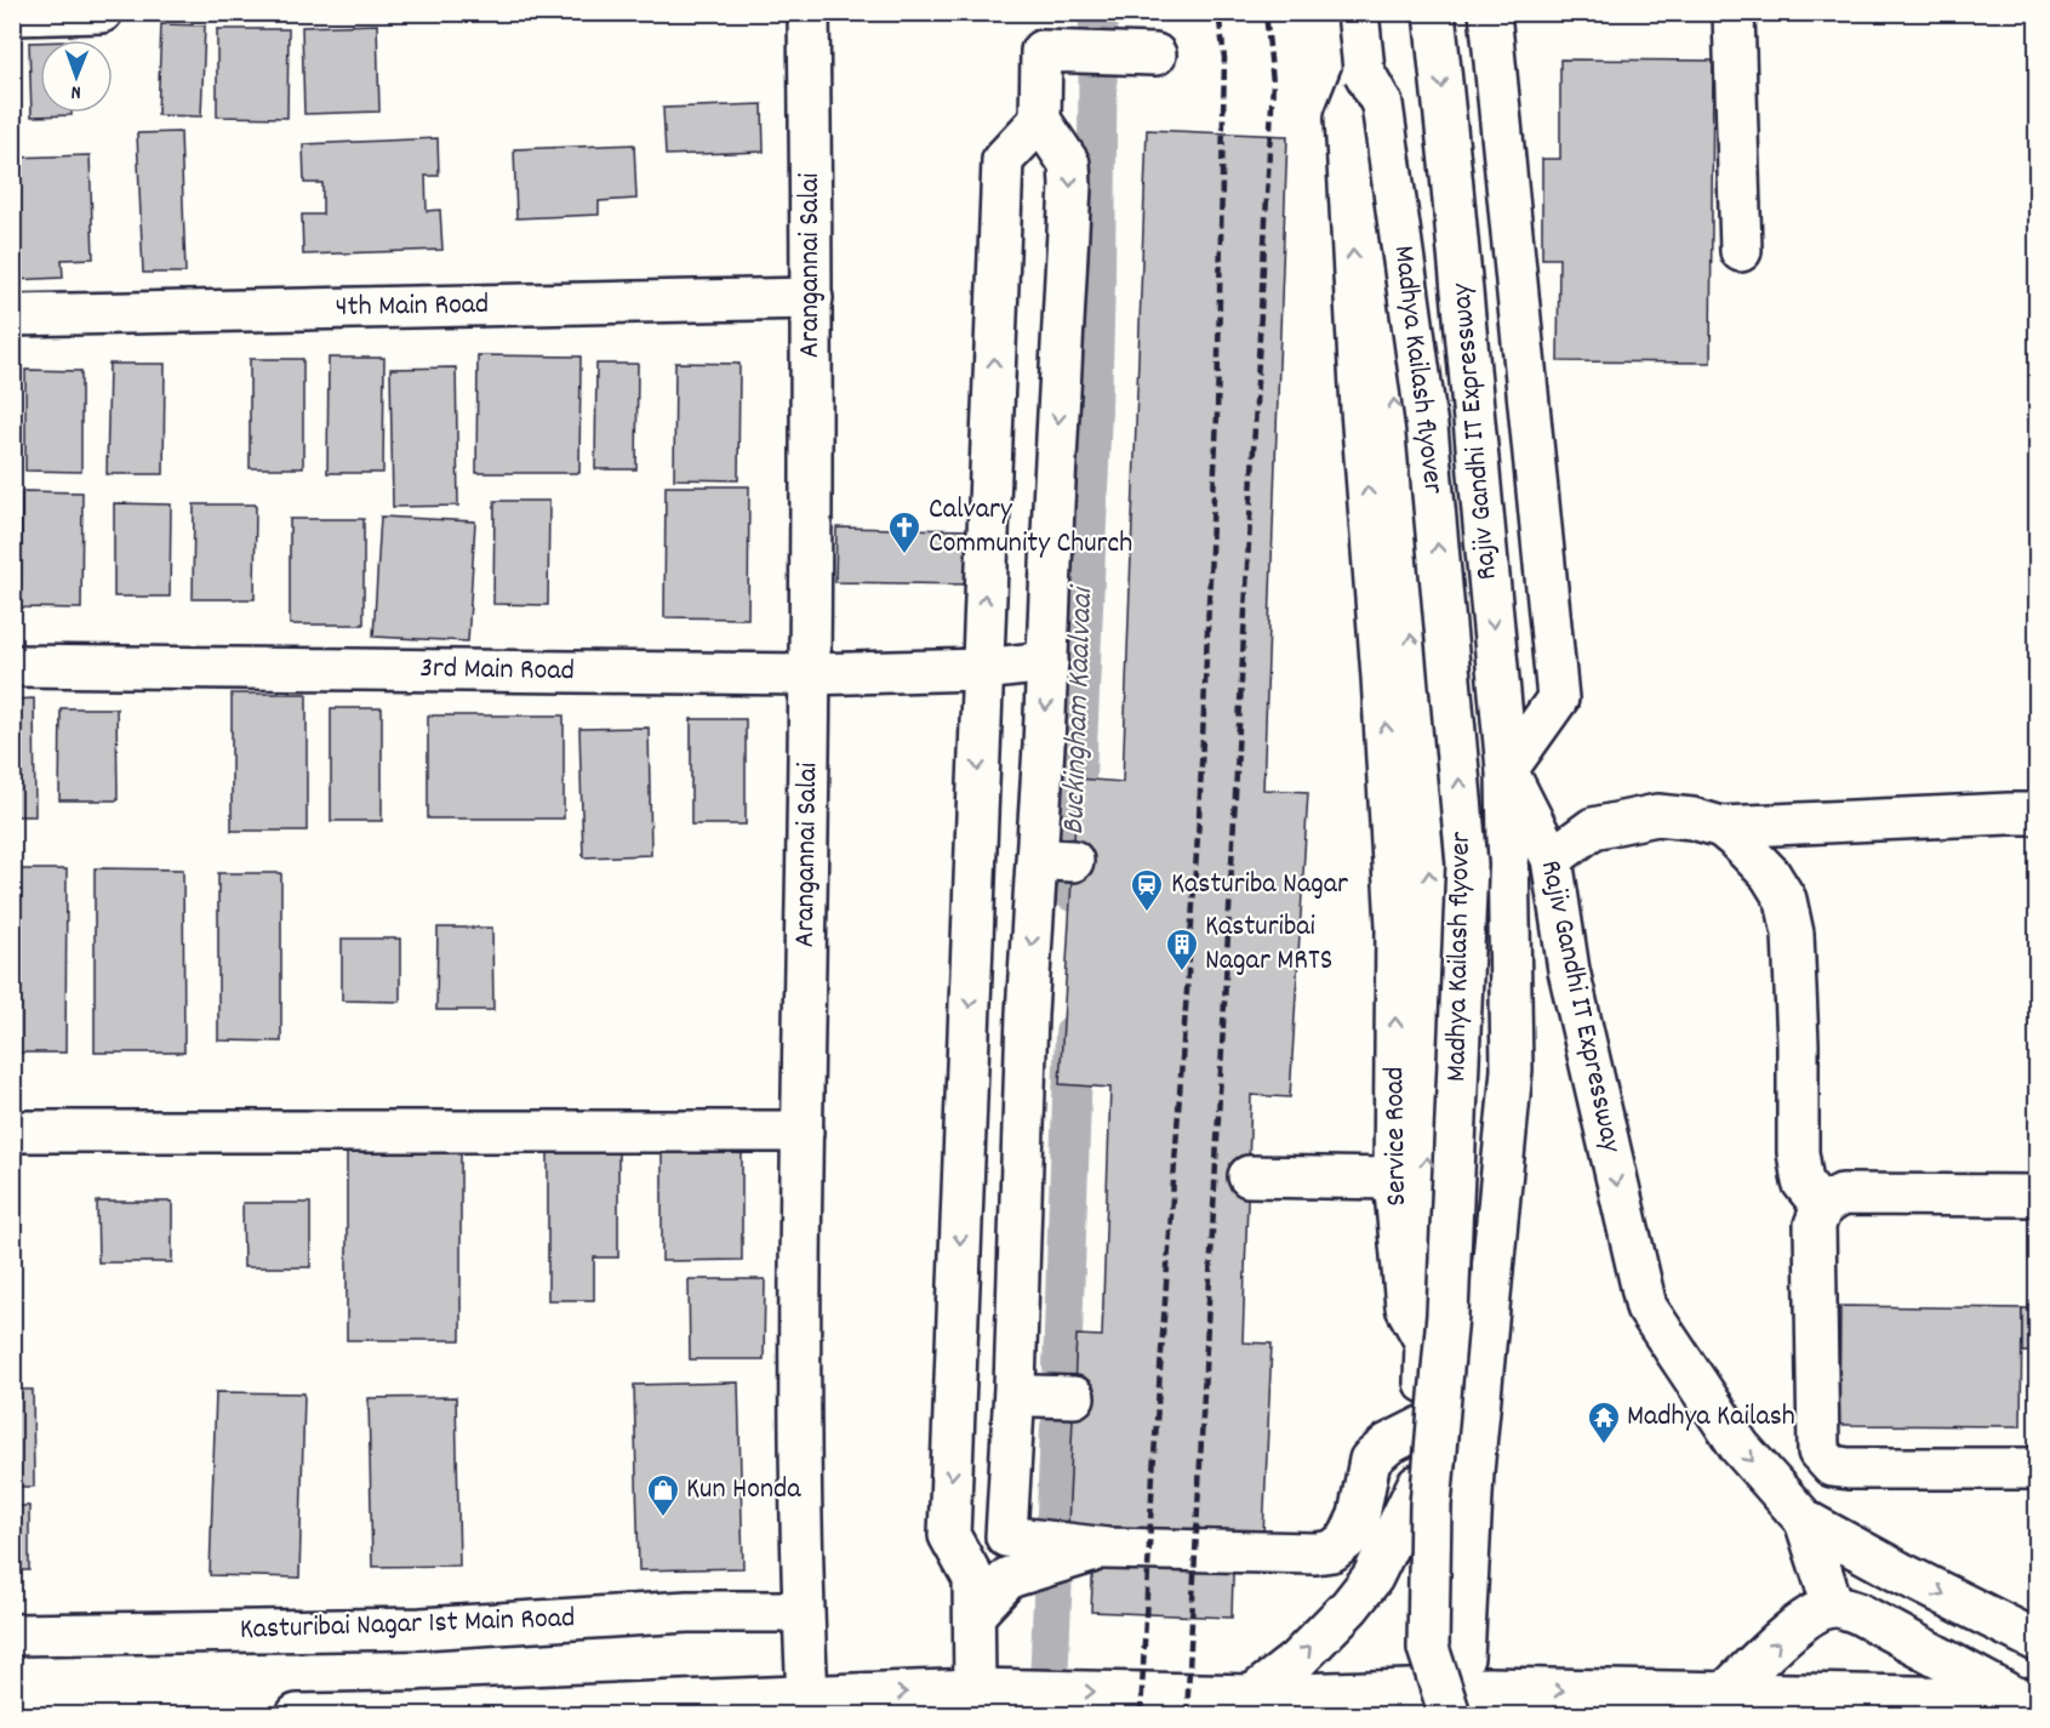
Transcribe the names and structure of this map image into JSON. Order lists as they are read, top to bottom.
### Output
{
  "streets": {
    "main road": [
      "Arangannai Salai",
      "4th Main Road",
      "Madhya Kailash flyover",
      "Rajiv Gandhi IT Expressway",
      "3rd Main Road",
      "Service Road",
      "Kasturibai Nagar 1st Main Road"
    ]
  },
  "crossings": [
    ["Arangannai Salai", "4th Main Road"],
    ["Arangannai Salai", "3rd Main Road"],
    ["Arangannai Salai", "Kasturibai Nagar 1st Main Road"],
    ["Madhya Kailash flyover", "Service Road"]
  ],
  "water": ["Buckingham Kaalvaai"],
  "places": {
    "church": ["Calvary Community Church"],
    "station": ["Kasturiba Nagar"],
    "building": ["Kasturibai Nagar MRTS"],
    "temple": ["Madhya Kailash"],
    "shop": ["Kun Honda"]
  },
  "north": "bottom"
}
